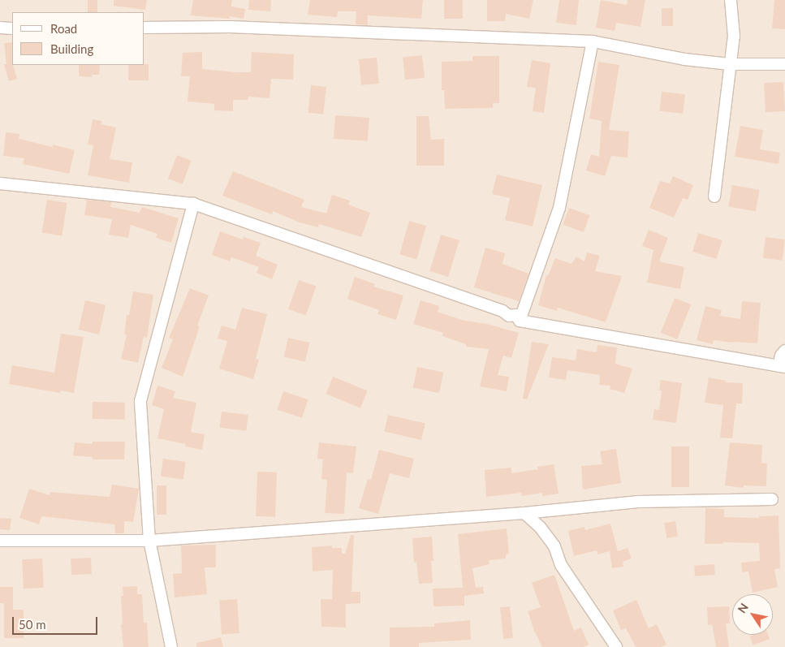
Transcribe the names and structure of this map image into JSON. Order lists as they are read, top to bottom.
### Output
{
  "legend": ["Road", "Building"],
  "scale_bar": "50 m",
  "north": "top left"
}
